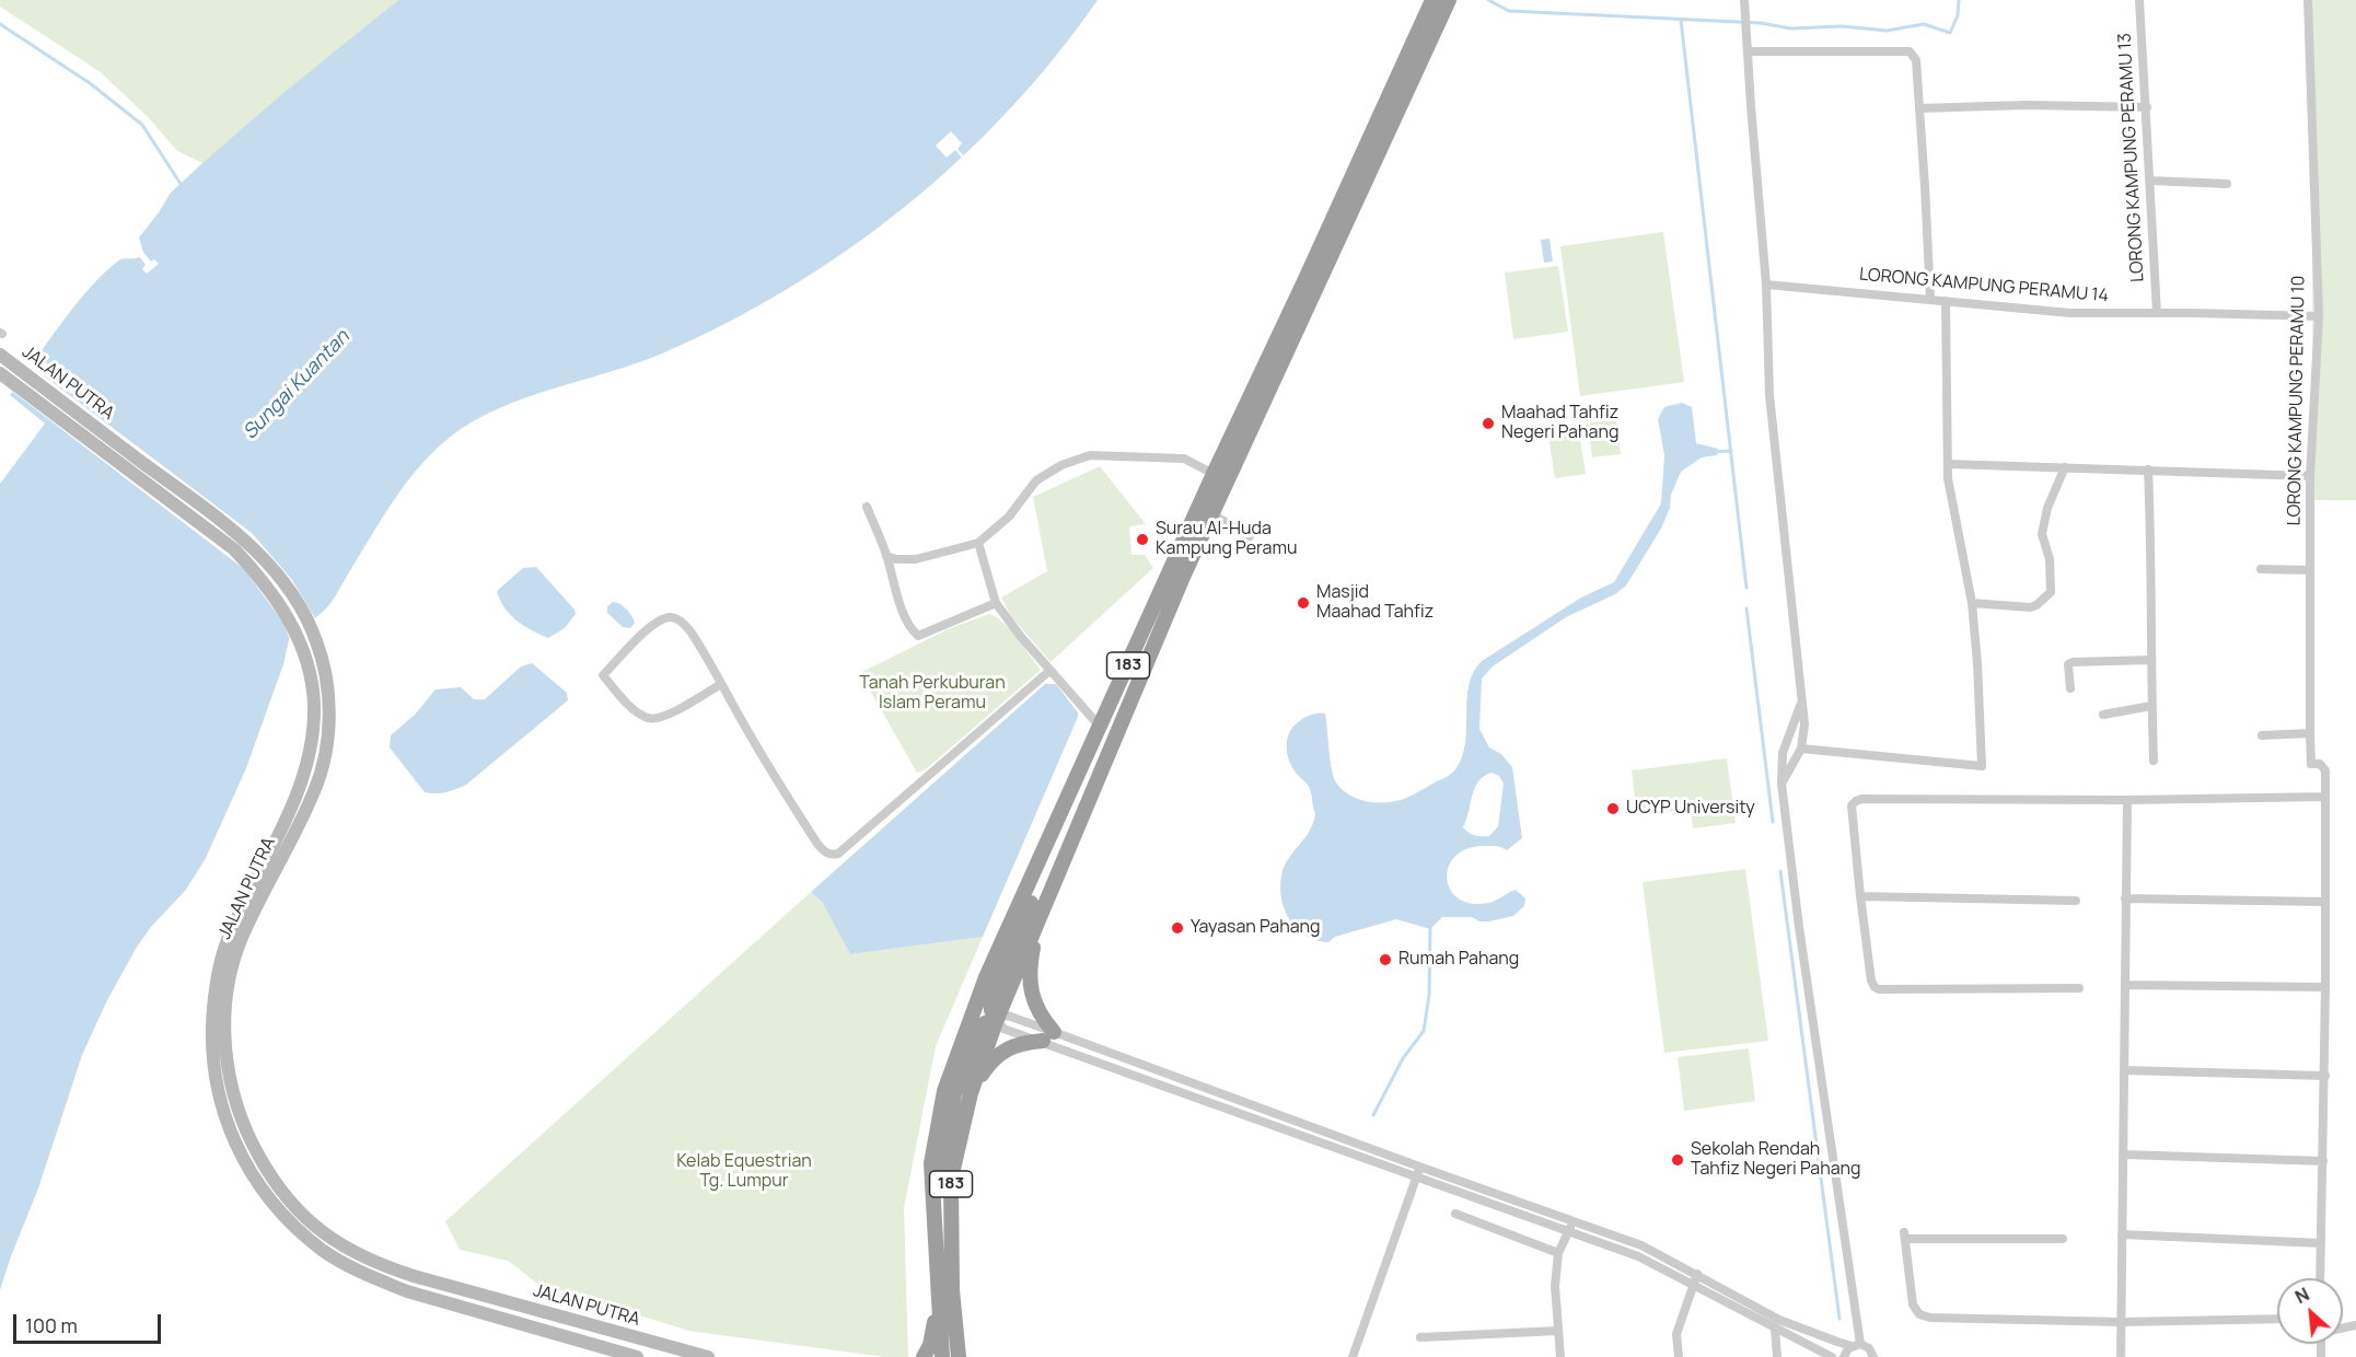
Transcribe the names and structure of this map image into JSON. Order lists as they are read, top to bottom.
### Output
{
  "streets": {
    "highway": ["183"],
    "main road": ["JALAN PUTRA"],
    "street": ["LORONG KAMPUNG PERAMU 13", "LORONG KAMPUNG PERAMU 14", "LORONG KAMPUNG PERAMU 10"]
  },
  "crossings": [
    ["LORONG KAMPUNG PERAMU 13", "LORONG KAMPUNG PERAMU 14"],
    ["LORONG KAMPUNG PERAMU 14", "LORONG KAMPUNG PERAMU 10"]
  ],
  "water": ["Sungai Kuantan"],
  "parks": ["Tanah Perkuburan Islam Peramu", "Kelab Equestrian Tg. Lumpur"],
  "places": [
    "Maahad Tahfiz Negeri Pahang",
    "Surau Al-Huda Kampung Peramu",
    "Masjid Maahad Tahfiz",
    "UCYP University",
    "Yayasan Pahang",
    "Rumah Pahang",
    "Sekolah Rendah Tahfiz Negeri Pahang"
  ],
  "scale_bar": "100 m",
  "north": "top left"
}
